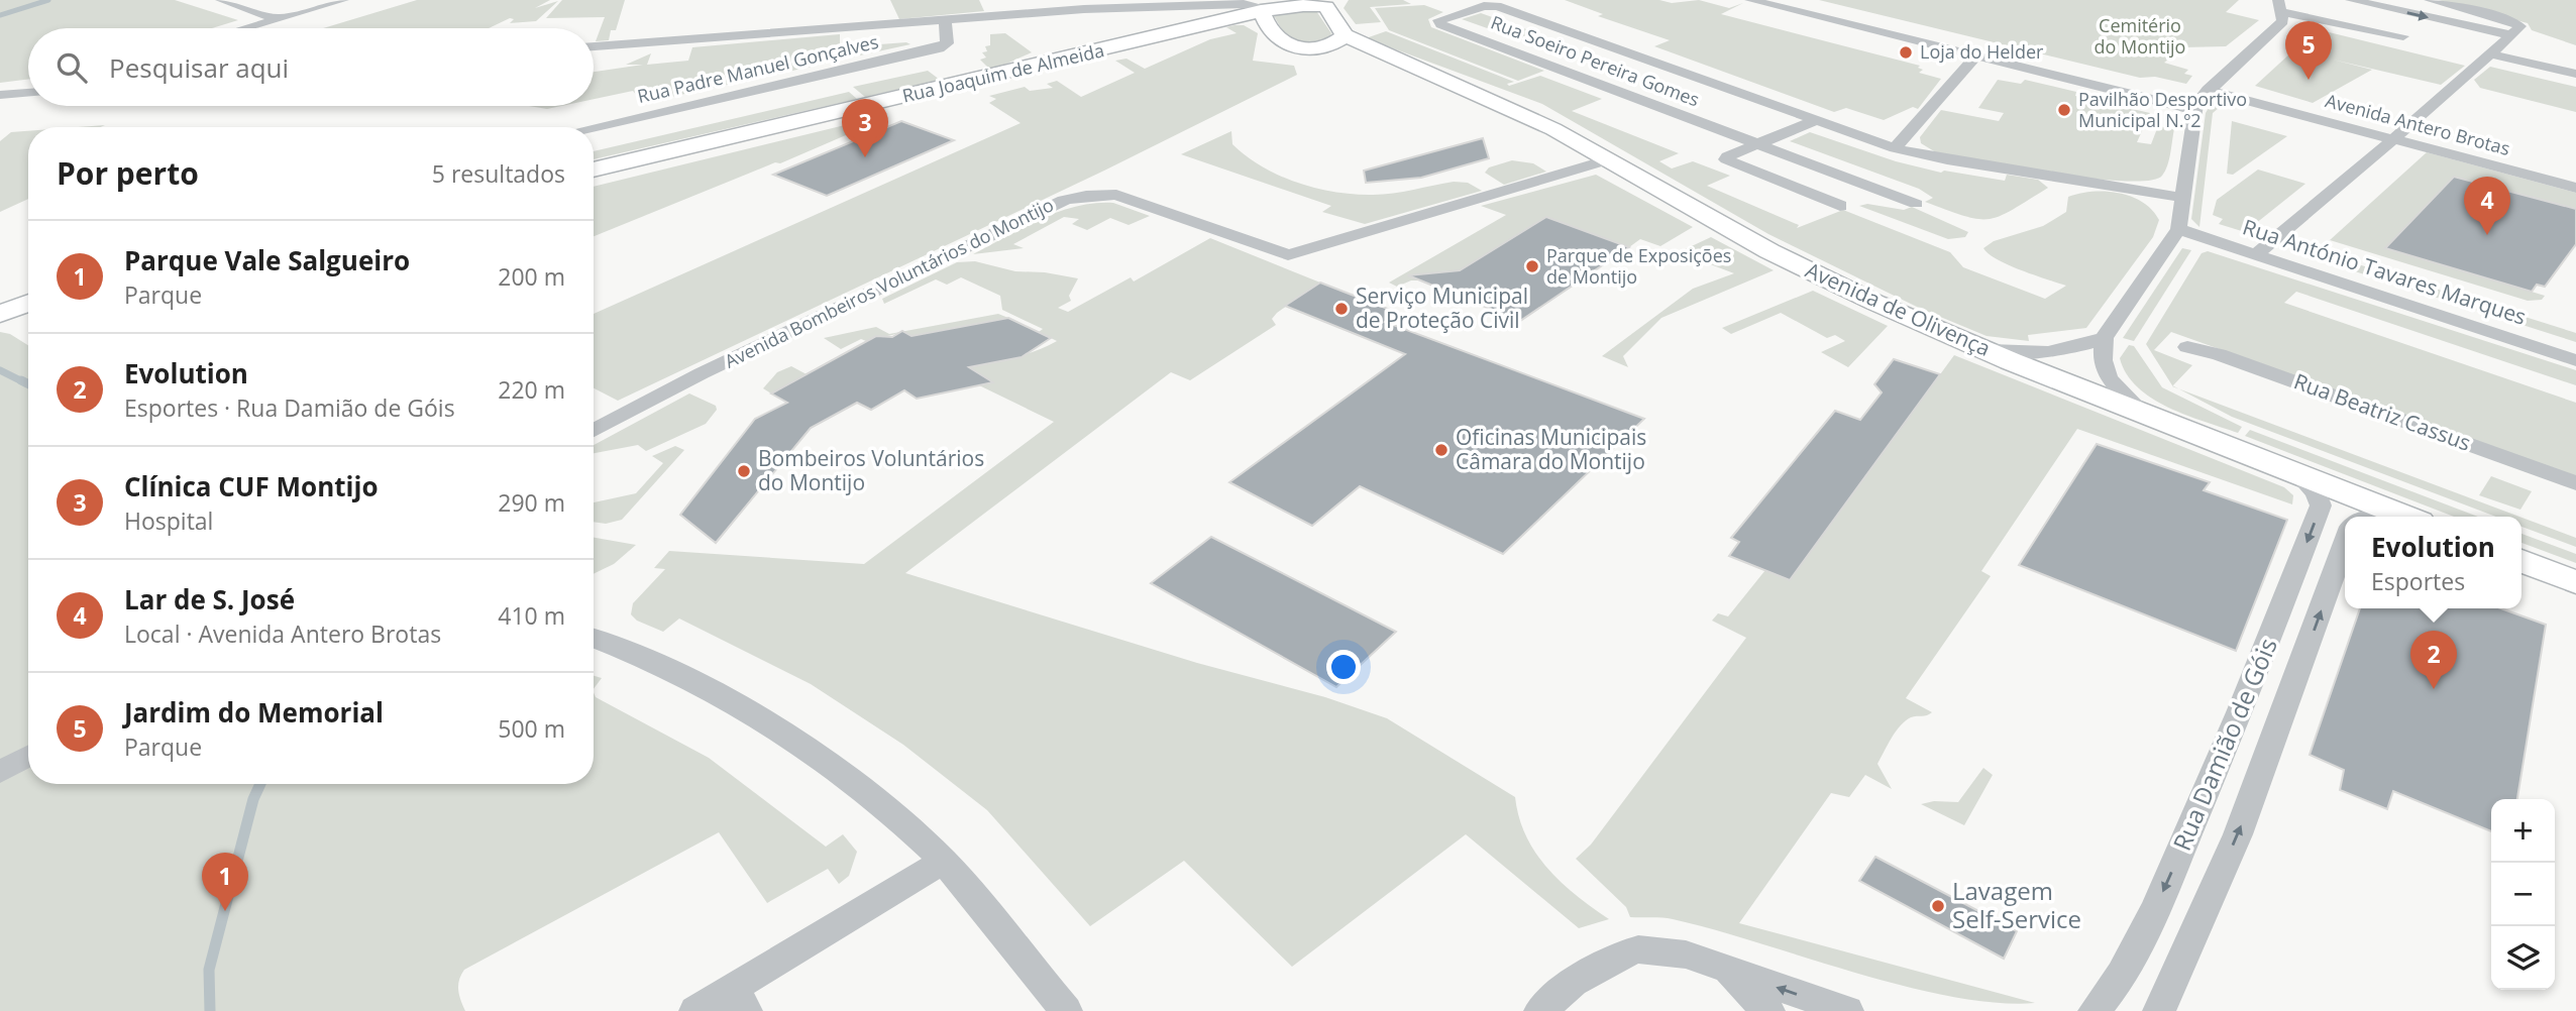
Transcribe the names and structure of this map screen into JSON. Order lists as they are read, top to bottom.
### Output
{
  "streets": {
    "main road": ["Rua Joaquim de Almeida", "Avenida de Olivença"],
    "street": [
      "Rua Soeiro Pereira Gomes",
      "Rua Padre Manuel Gonçalves",
      "Avenida Antero Brotas",
      "Rua António Tavares Marques",
      "Avenida Bombeiros Voluntários do Montijo",
      "Rua Beatriz Cassus",
      "Rua Damião de Góis"
    ]
  },
  "crossings": [
    ["Rua Joaquim de Almeida", "Avenida de Olivença"],
    ["Avenida Bombeiros Voluntários do Montijo", "Avenida de Olivença"],
    ["Avenida de Olivença", "Rua Damião de Góis"]
  ],
  "parks": ["Cemitério do Montijo"],
  "places": [
    "Loja do Helder",
    "Pavilhão Desportivo Municipal N.º2",
    "Parque de Exposições de Montijo",
    "Serviço Municipal de Proteção Civil",
    "Oficinas Municipais Câmara do Montijo",
    "Bombeiros Voluntários do Montijo",
    "Lavagem Self-Service"
  ],
  "page": {
    "pins": [
      "5",
      "3",
      "4",
      "2",
      "1"
    ],
    "search": "Pesquisar aqui",
    "heading": ["Por perto", "5 resultados"],
    "list": [
      {
        "mark": "1",
        "name": "Parque Vale Salgueiro",
        "note": "Parque",
        "value": "200 m"
      },
      {
        "mark": "2",
        "name": "Evolution",
        "note": "Esportes · Rua Damião de Góis",
        "value": "220 m"
      },
      {
        "mark": "3",
        "name": "Clínica CUF Montijo",
        "note": "Hospital",
        "value": "290 m"
      },
      {
        "mark": "4",
        "name": "Lar de S. José",
        "note": "Local · Avenida Antero Brotas",
        "value": "410 m"
      },
      {
        "mark": "5",
        "name": "Jardim do Memorial",
        "note": "Parque",
        "value": "500 m"
      }
    ],
    "popup": ["Evolution", "Esportes"],
    "map_buttons": ["+", "−"]
  }
}
